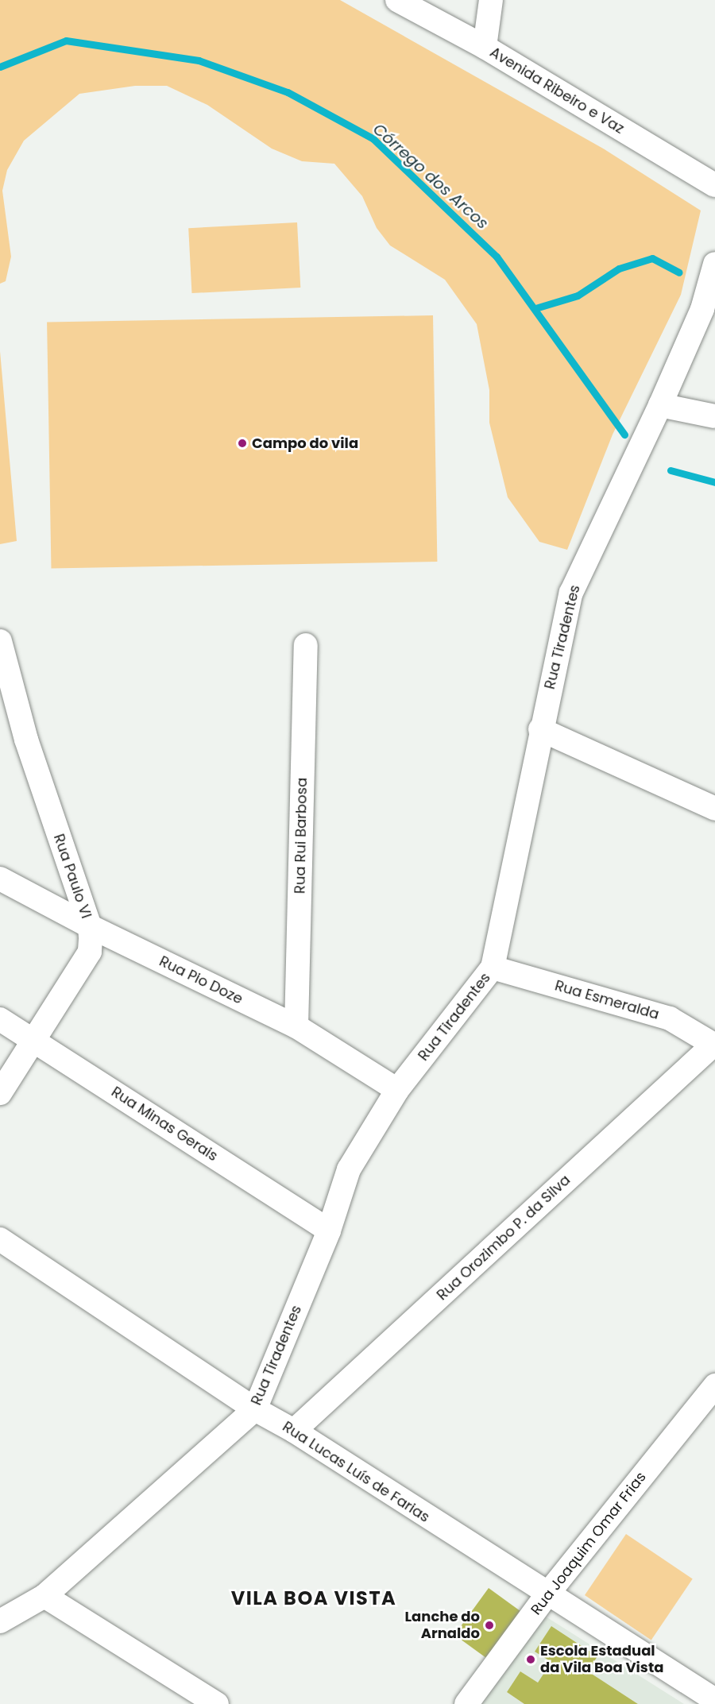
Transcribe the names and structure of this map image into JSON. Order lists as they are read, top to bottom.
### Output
{
  "streets": {
    "street": [
      "Avenida Ribeiro e Vaz",
      "Rua Tiradentes",
      "Rua Rui Barbosa",
      "Rua Paulo VI",
      "Rua Pio Doze",
      "Rua Esmeralda",
      "Rua Minas Gerais",
      "Rua Orozimbo P. da Silva",
      "Rua Lucas Luís de Farias",
      "Rua Joaquim Omar Frias"
    ]
  },
  "crossings": [
    ["Rua Tiradentes", "Rua Pio Doze"],
    ["Rua Tiradentes", "Rua Esmeralda"],
    ["Rua Tiradentes", "Rua Minas Gerais"],
    ["Rua Tiradentes", "Rua Lucas Luís de Farias"],
    ["Rua Rui Barbosa", "Rua Pio Doze"],
    ["Rua Paulo VI", "Rua Pio Doze"],
    ["Rua Paulo VI", "Rua Minas Gerais"],
    ["Rua Esmeralda", "Rua Orozimbo P. da Silva"],
    ["Rua Orozimbo P. da Silva", "Rua Lucas Luís de Farias"],
    ["Rua Lucas Luís de Farias", "Rua Joaquim Omar Frias"]
  ],
  "districts": ["VILA BOA VISTA"],
  "water": ["Córrego dos Arcos"],
  "places": ["Campo do vila", "Lanche do Arnaldo", "Escola Estadual da Vila Boa Vista"]
}
